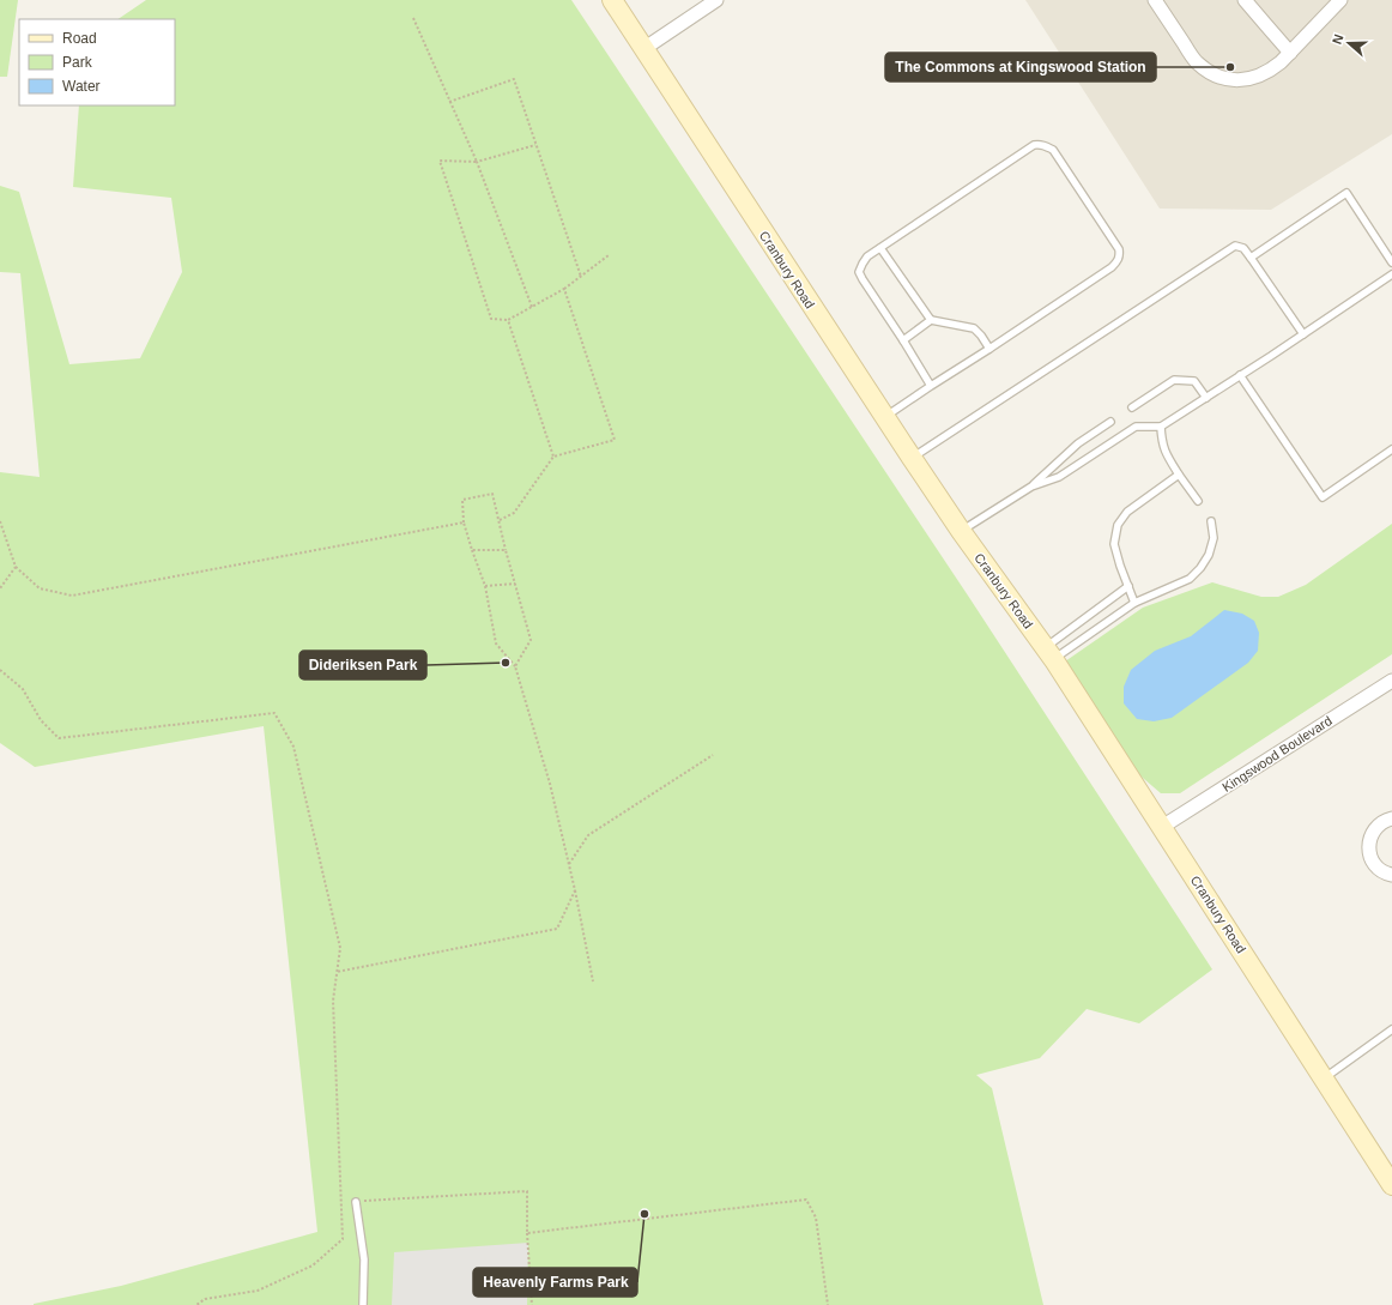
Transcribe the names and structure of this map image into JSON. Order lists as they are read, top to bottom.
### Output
{
  "streets": {
    "main road": ["Cranbury Road"],
    "street": ["Kingswood Boulevard"]
  },
  "crossings": [
    ["Cranbury Road", "Kingswood Boulevard"]
  ],
  "places": ["The Commons at Kingswood Station", "Dideriksen Park", "Heavenly Farms Park"],
  "legend": ["Road", "Park", "Water"],
  "north": "left"
}
